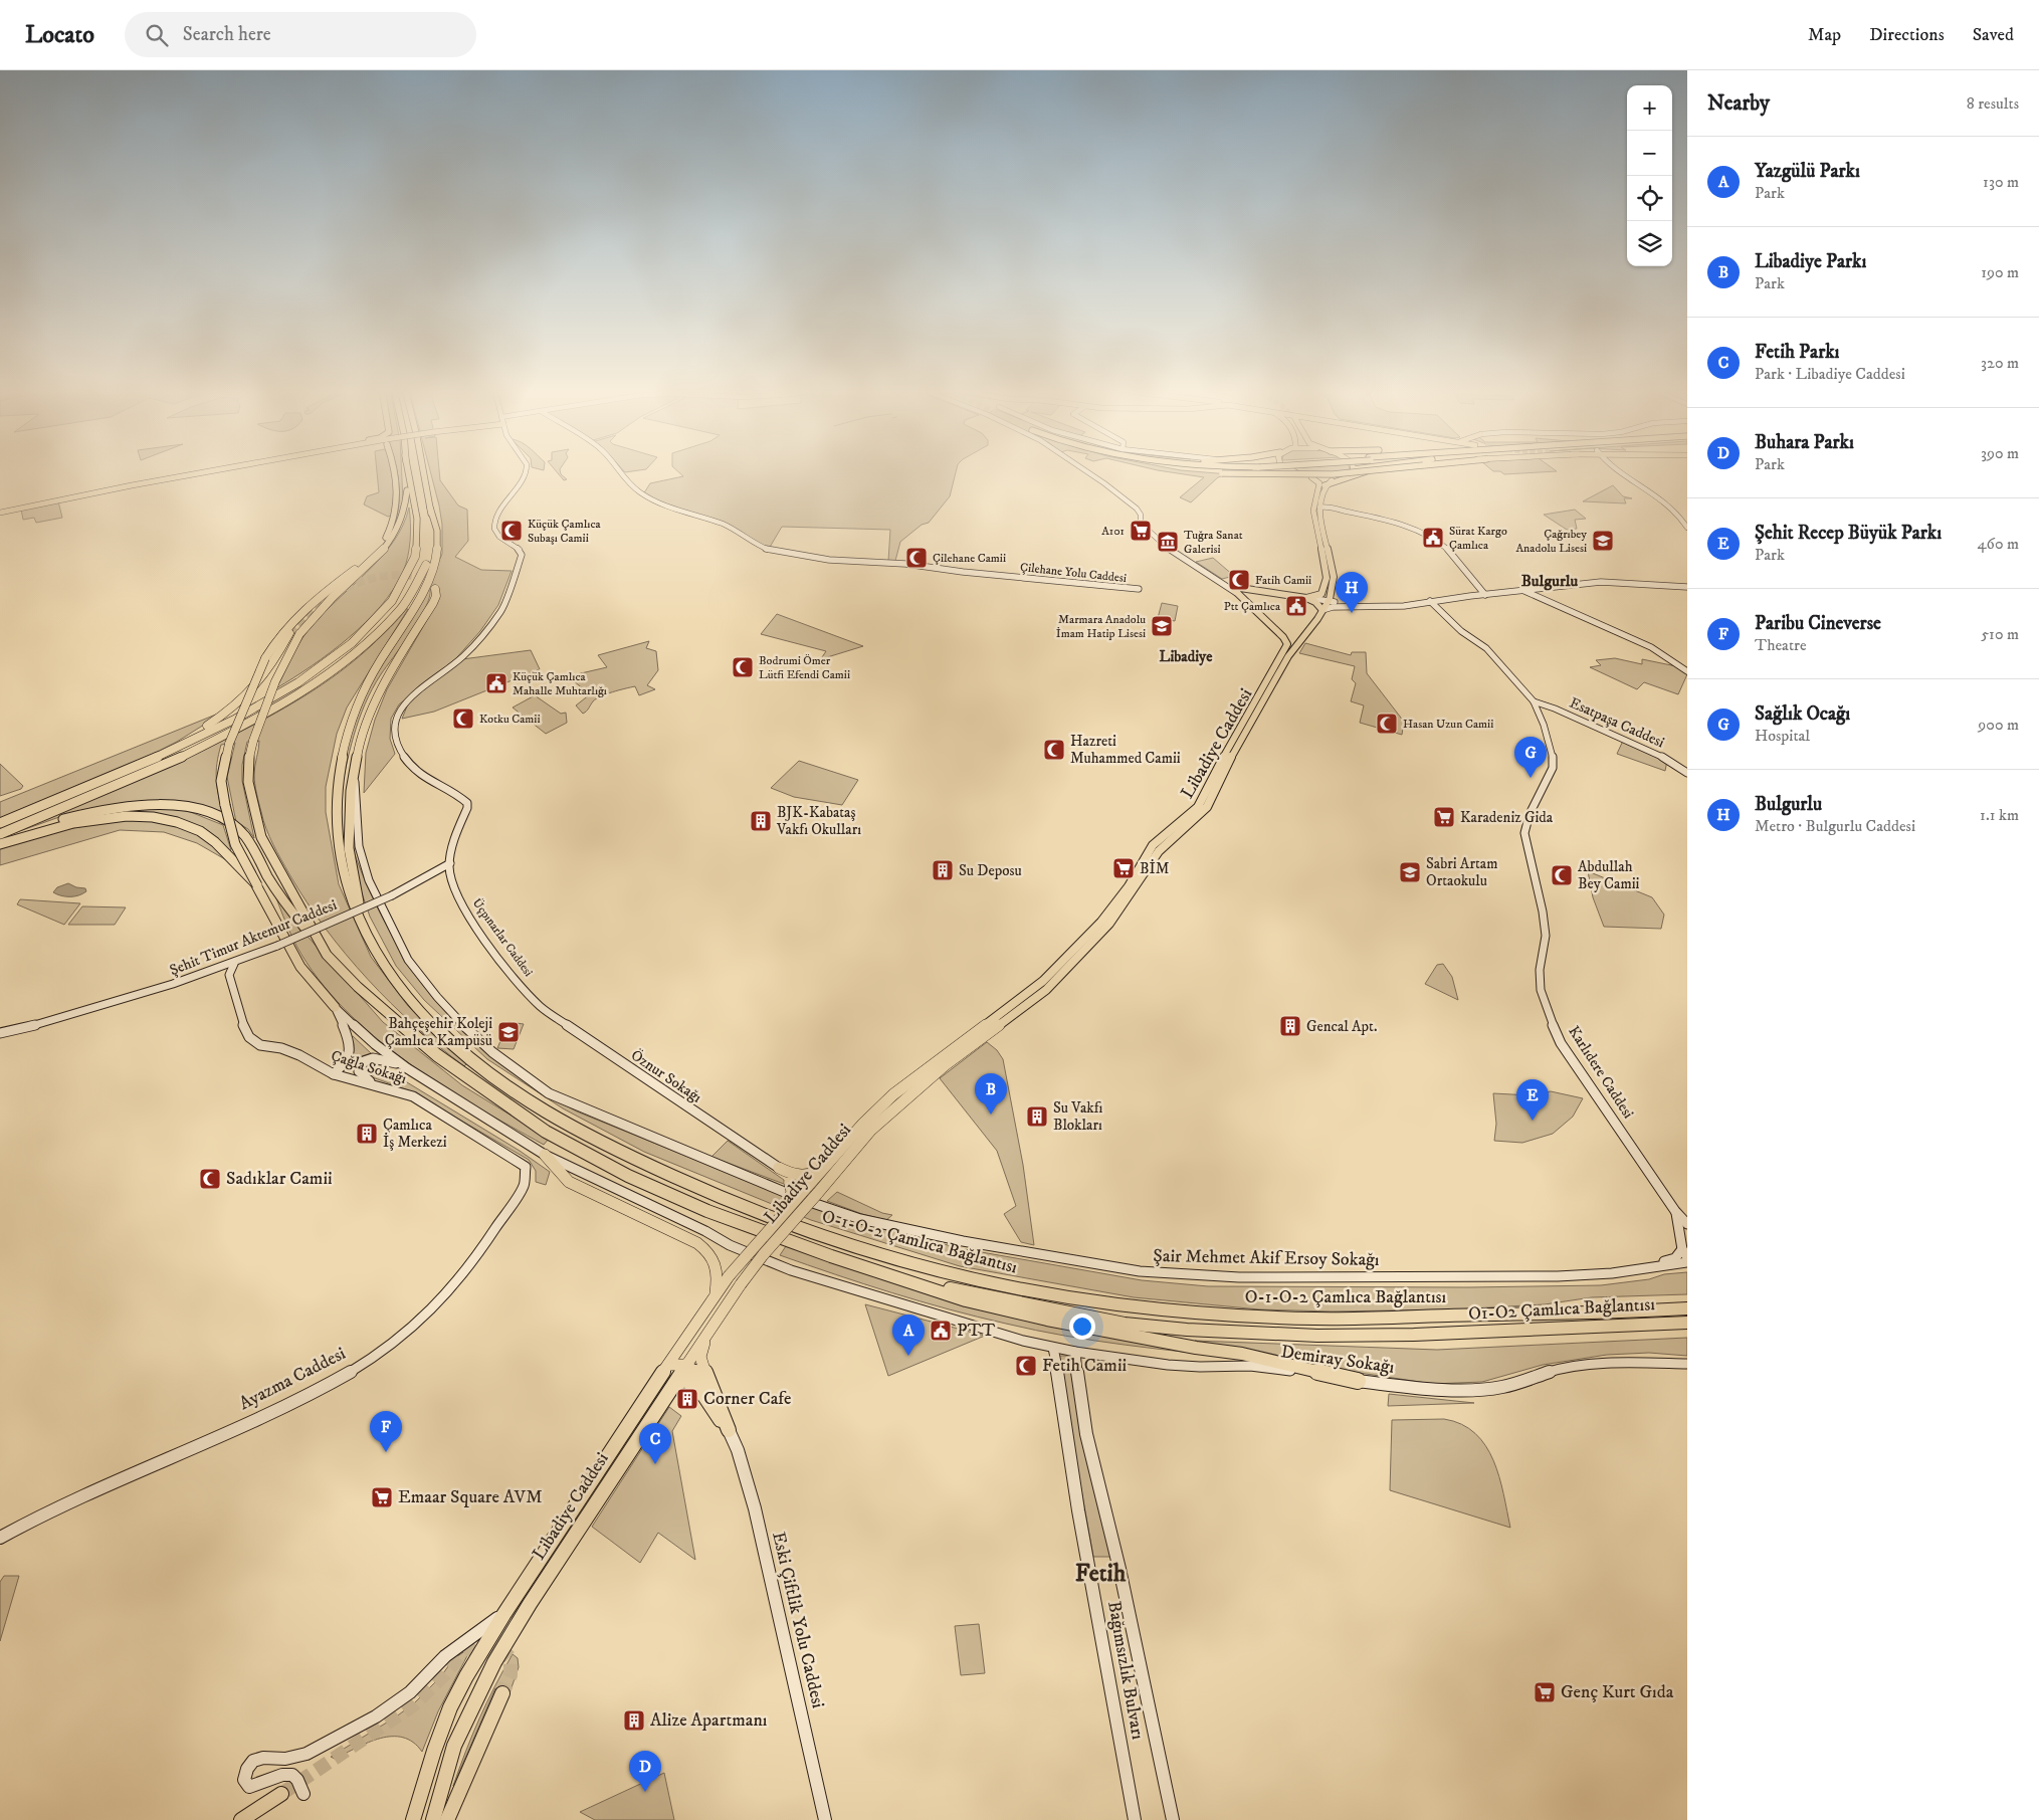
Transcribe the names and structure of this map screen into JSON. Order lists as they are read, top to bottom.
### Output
{
  "streets": {
    "highway": ["O-1-O-2 Çamlıca Bağlantısı", "O1-O2 Çamlıca Bağlantısı"],
    "main road": ["Libadiye Caddesi"],
    "street": [
      "Çilehane Yolu Caddesi",
      "Esatpaşa Caddesi",
      "Şehit Timur Aktemur Caddesi",
      "Üçpınarlar Caddesi",
      "Çağla Sokağı",
      "Karlıdere Caddesi",
      "Öznur Sokağı",
      "Şair Mehmet Akif Ersoy Sokağı",
      "Demiray Sokağı",
      "Ayazma Caddesi",
      "Eski Çiftlik Yolu Caddesi",
      "Bağımsızlık Bulvarı"
    ]
  },
  "crossings": [
    ["Esatpaşa Caddesi", "Karlıdere Caddesi"],
    ["Şehit Timur Aktemur Caddesi", "Üçpınarlar Caddesi"],
    ["Şehit Timur Aktemur Caddesi", "Çağla Sokağı"],
    ["Üçpınarlar Caddesi", "Öznur Sokağı"],
    ["Çağla Sokağı", "Demiray Sokağı"],
    ["Çağla Sokağı", "Ayazma Caddesi"],
    ["Çağla Sokağı", "Bağımsızlık Bulvarı"],
    ["Demiray Sokağı", "Bağımsızlık Bulvarı"]
  ],
  "districts": ["Bulgurlu", "Libadiye", "Fetih"],
  "places": {
    "mosque": [
      "Küçük Çamlıca Subaşı Camii",
      "Çilehane Camii",
      "Fatih Camii",
      "Bodrumi Ömer Lütfi Efendi Camii",
      "Kotku Camii",
      "Hasan Uzun Camii",
      "Hazreti Muhammed Camii",
      "Abdullah Bey Camii",
      "Sadıklar Camii",
      "Fetih Camii"
    ],
    "supermarket": [
      "A101",
      "Karadeniz Gida",
      "BİM",
      "Emaar Square AVM",
      "Genç Kurt Gıda"
    ],
    "public building": [
      "Sürat Kargo Çamlıca",
      "Ptt Çamlıca",
      "Küçük Çamlıca Mahalle Muhtarlığı",
      "PTT"
    ],
    "school or university": [
      "Çağrıbey Anadolu Lisesi",
      "Marmara Anadolu İmam Hatip Lisesi",
      "Sabri Artam Ortaokulu",
      "Bahçeşehir Koleji Çamlıca Kampüsü"
    ],
    "museum": ["Tuğra Sanat Galerisi"],
    "building": [
      "BJK-Kabataş Vakfı Okulları",
      "Su Deposu",
      "Gencal Apt.",
      "Su Vakfı Blokları",
      "Çamlıca İş Merkezi",
      "Corner Cafe",
      "Alize Apartmanı"
    ]
  },
  "page": {
    "header": "Locato",
    "search": "Search here",
    "nav": ["Map", "Directions", "Saved"],
    "heading": ["Nearby", "8 results"],
    "map_buttons": ["+", "−"],
    "list": [
      {
        "mark": "A",
        "name": "Yazgülü Parkı",
        "note": "Park",
        "value": "130 m"
      },
      {
        "mark": "B",
        "name": "Libadiye Parkı",
        "note": "Park",
        "value": "190 m"
      },
      {
        "mark": "C",
        "name": "Fetih Parkı",
        "note": "Park · Libadiye Caddesi",
        "value": "320 m"
      },
      {
        "mark": "D",
        "name": "Buhara Parkı",
        "note": "Park",
        "value": "390 m"
      },
      {
        "mark": "E",
        "name": "Şehit Recep Büyük Parkı",
        "note": "Park",
        "value": "460 m"
      },
      {
        "mark": "F",
        "name": "Paribu Cineverse",
        "note": "Theatre",
        "value": "510 m"
      },
      {
        "mark": "G",
        "name": "Sağlık Ocağı",
        "note": "Hospital",
        "value": "900 m"
      },
      {
        "mark": "H",
        "name": "Bulgurlu",
        "note": "Metro · Bulgurlu Caddesi",
        "value": "1.1 km"
      }
    ],
    "pins": [
      "H",
      "G",
      "B",
      "E",
      "A",
      "F",
      "C",
      "D"
    ]
  }
}
